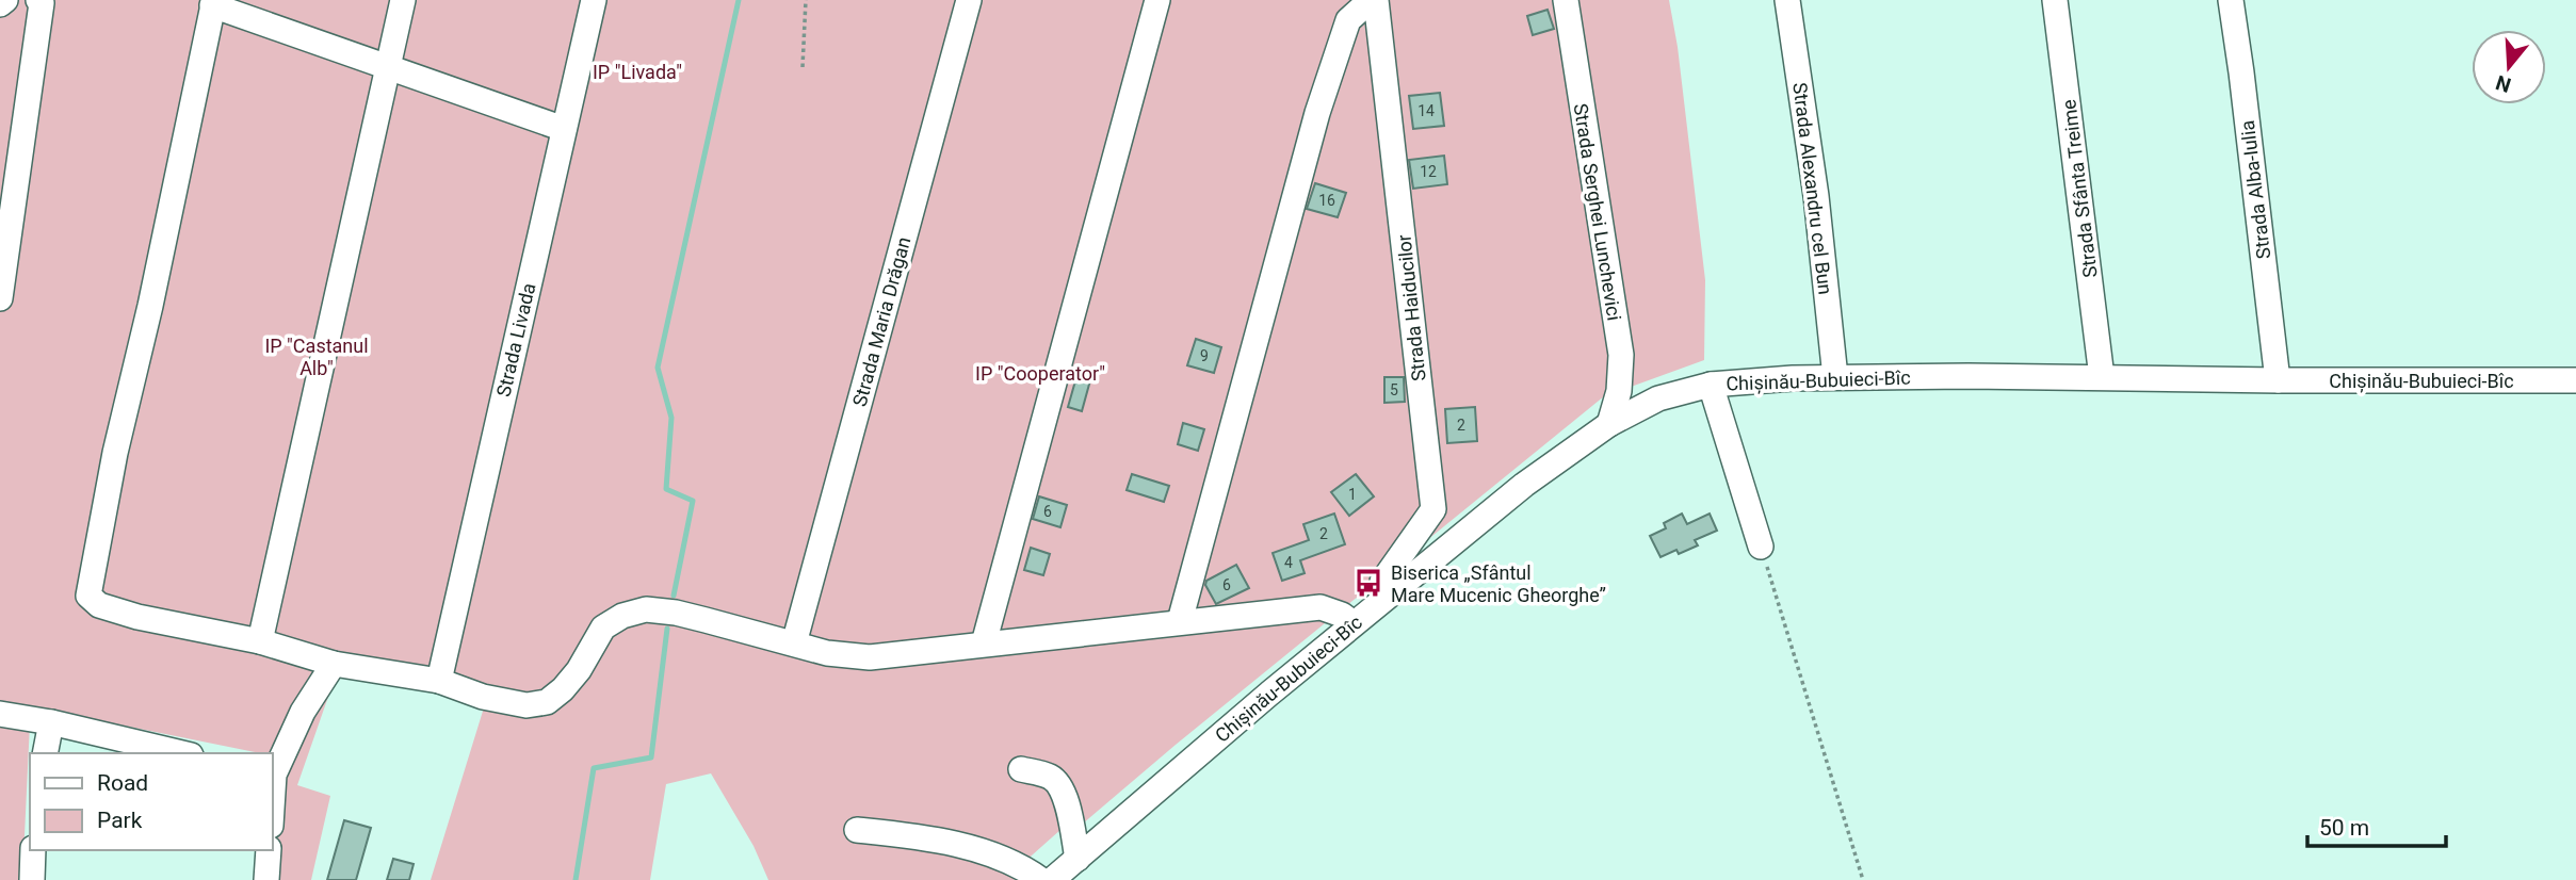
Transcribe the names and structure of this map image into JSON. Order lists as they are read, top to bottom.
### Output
{
  "streets": {
    "street": [
      "Strada Alexandru cel Bun",
      "Strada Sfânta Treime",
      "Strada Alba-Iulia",
      "Strada Serghei Lunchevici",
      "Strada Haiducilor",
      "Strada Maria Drăgan",
      "Strada Livada",
      "Chișinău-Bubuieci-Bîc"
    ]
  },
  "crossings": [
    ["Strada Alexandru cel Bun", "Chișinău-Bubuieci-Bîc"],
    ["Strada Sfânta Treime", "Chișinău-Bubuieci-Bîc"],
    ["Strada Alba-Iulia", "Chișinău-Bubuieci-Bîc"],
    ["Strada Serghei Lunchevici", "Chișinău-Bubuieci-Bîc"],
    ["Strada Haiducilor", "Chișinău-Bubuieci-Bîc"]
  ],
  "parks": ["IP \"Livada\"", "IP \"Castanul Alb\"", "IP \"Cooperator\""],
  "places": {
    "bus stop": ["Biserica „Sfântul Mare Mucenic Gheorghe”"]
  },
  "house_numbers": [
    "14",
    "12",
    "16",
    "9",
    "5",
    "2",
    "1",
    "6",
    "2",
    "4",
    "6"
  ],
  "legend": ["Road", "Park"],
  "scale_bar": "50 m",
  "north": "bottom"
}
